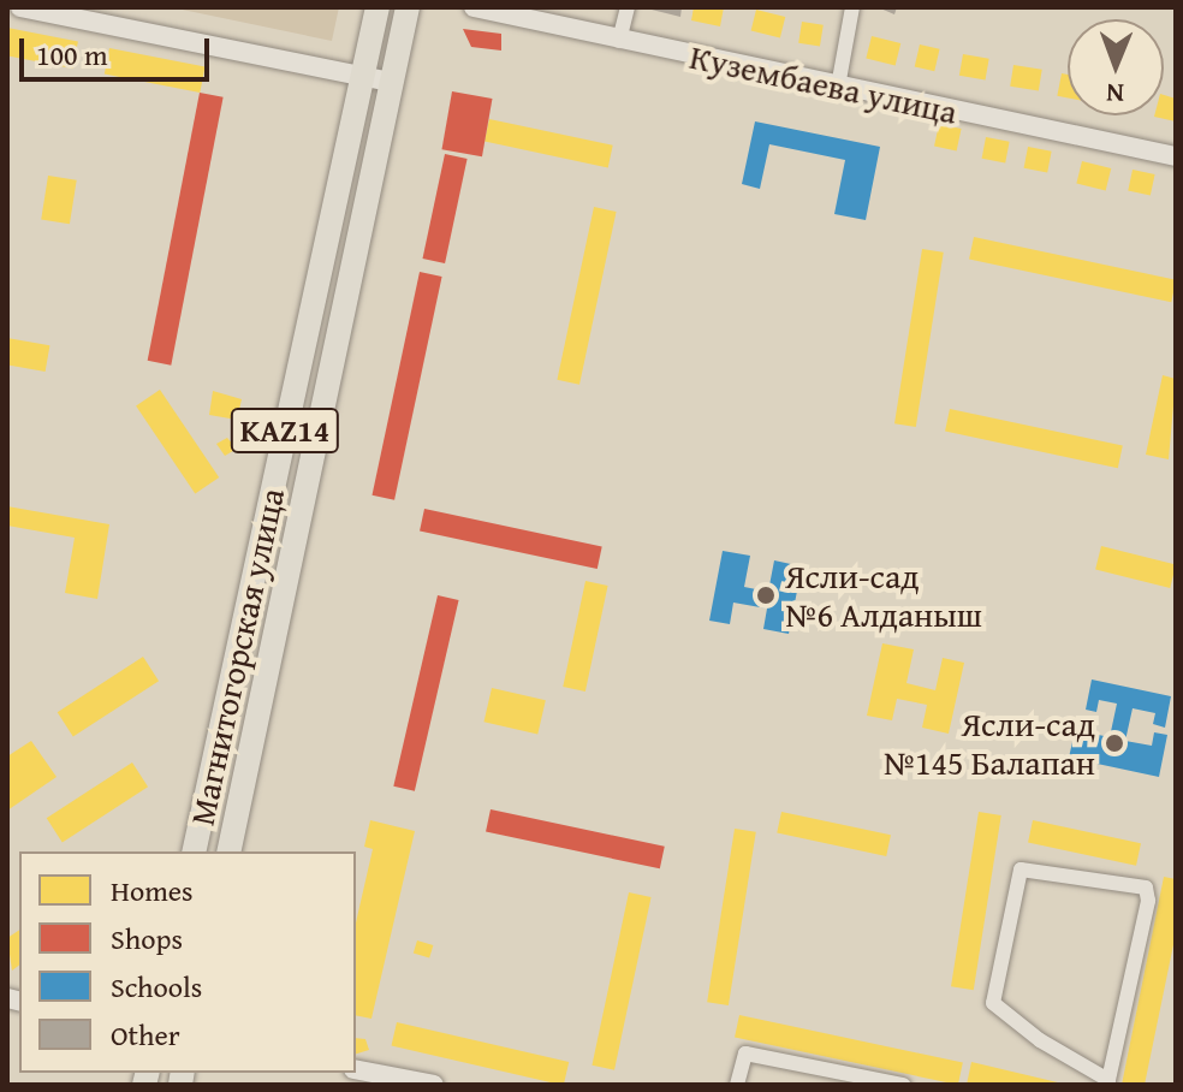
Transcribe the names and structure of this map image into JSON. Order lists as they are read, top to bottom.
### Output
{
  "streets": {
    "main road": ["KAZ14", "Магнитогорская улица"],
    "street": ["Кузембаева улица"]
  },
  "places": ["Ясли-сад №6 Алданыш", "Ясли-сад №145 Балапан"],
  "legend": [
    "Homes",
    "Shops",
    "Schools",
    "Other"
  ],
  "scale_bar": "100 m",
  "north": "bottom"
}
